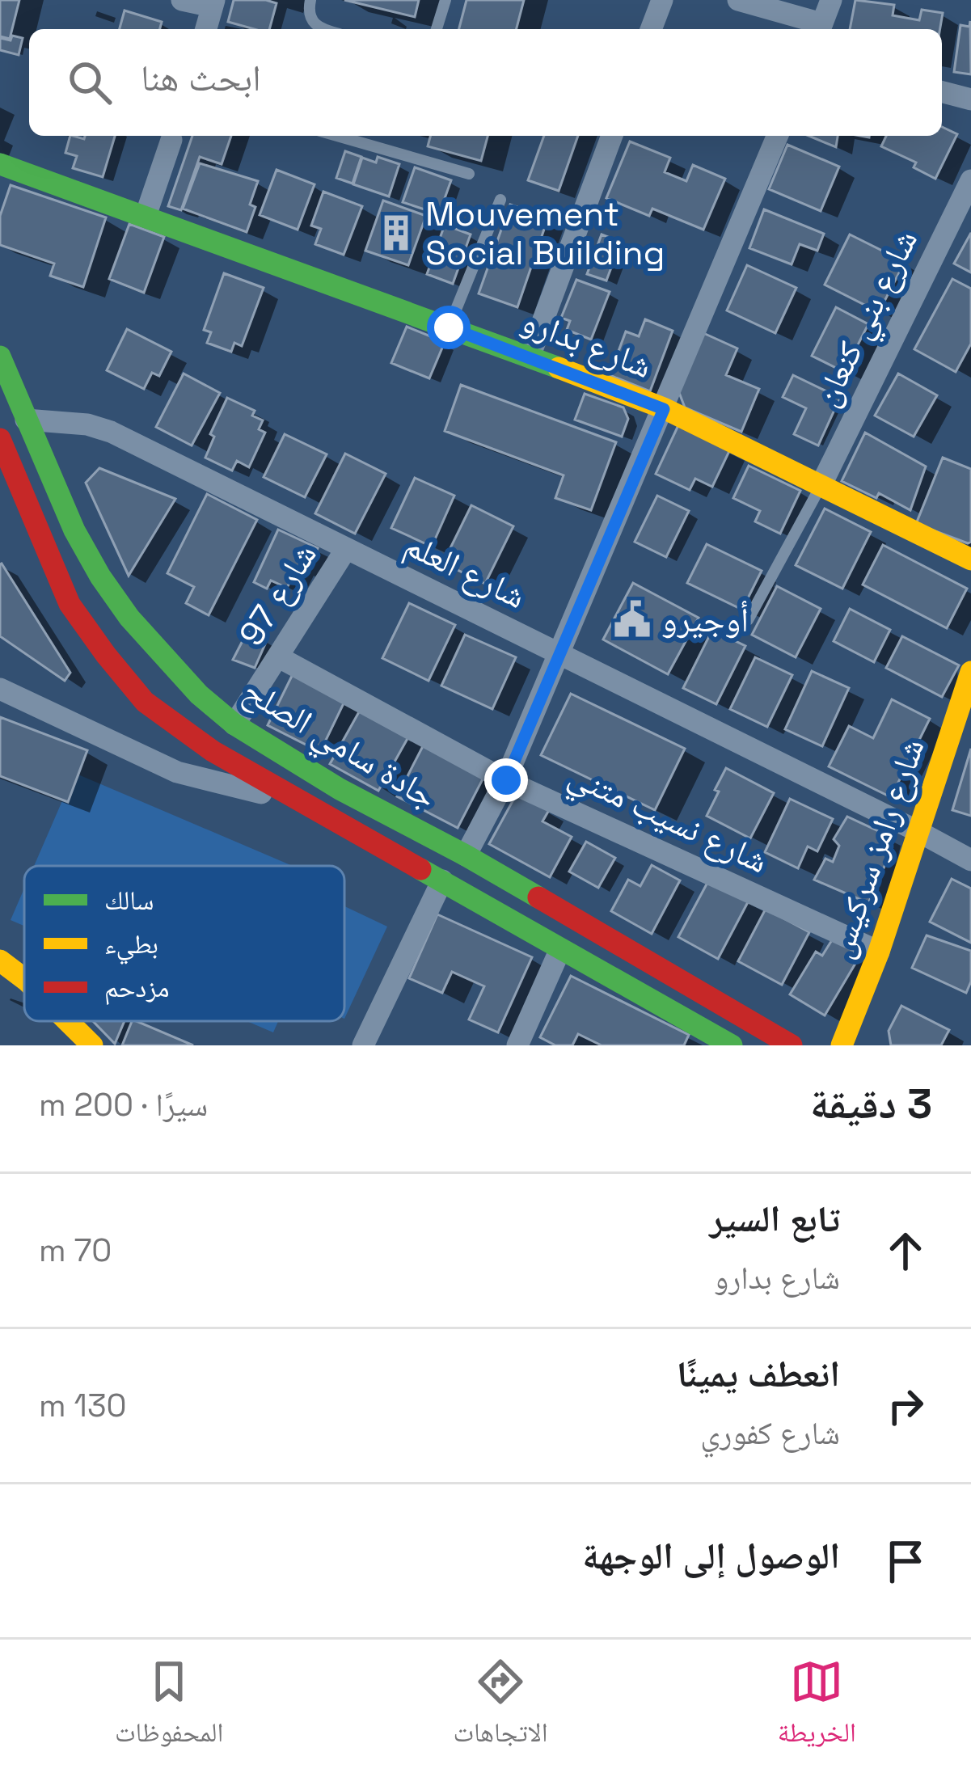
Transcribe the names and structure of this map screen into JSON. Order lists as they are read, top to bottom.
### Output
{
  "streets": {
    "main road": ["شارع بدارو", "جادة سامي الصلح", "شارع رامز سركيس"],
    "street": [
      "شارع بني كنعان",
      "شارع العلم",
      "شارع 97",
      "شارع نسيب متني"
    ]
  },
  "crossings": [
    ["شارع بني كنعان", "شارع بدارو"],
    ["شارع العلم", "شارع 97"],
    ["شارع العلم", "جادة سامي الصلح"],
    ["شارع العلم", "شارع رامز سركيس"],
    ["شارع 97", "جادة سامي الصلح"],
    ["شارع 97", "شارع نسيب متني"],
    ["شارع نسيب متني", "شارع رامز سركيس"]
  ],
  "places": {
    "building": ["Mouvement Social Building"],
    "public building": ["أوجيرو"]
  },
  "legend": ["سالك", "بطيء", "مزدحم"],
  "page": {
    "search": "ابحث هنا",
    "heading": ["3 دقيقة", "سيرًا · 200 m"],
    "list": [
      ["تابع السير", "شارع بدارو", "70 m"],
      ["انعطف يمينًا", "شارع كفوري", "130 m"],
      "الوصول إلى الوجهة"
    ],
    "nav": ["الخريطة", "الاتجاهات", "المحفوظات"]
  }
}
